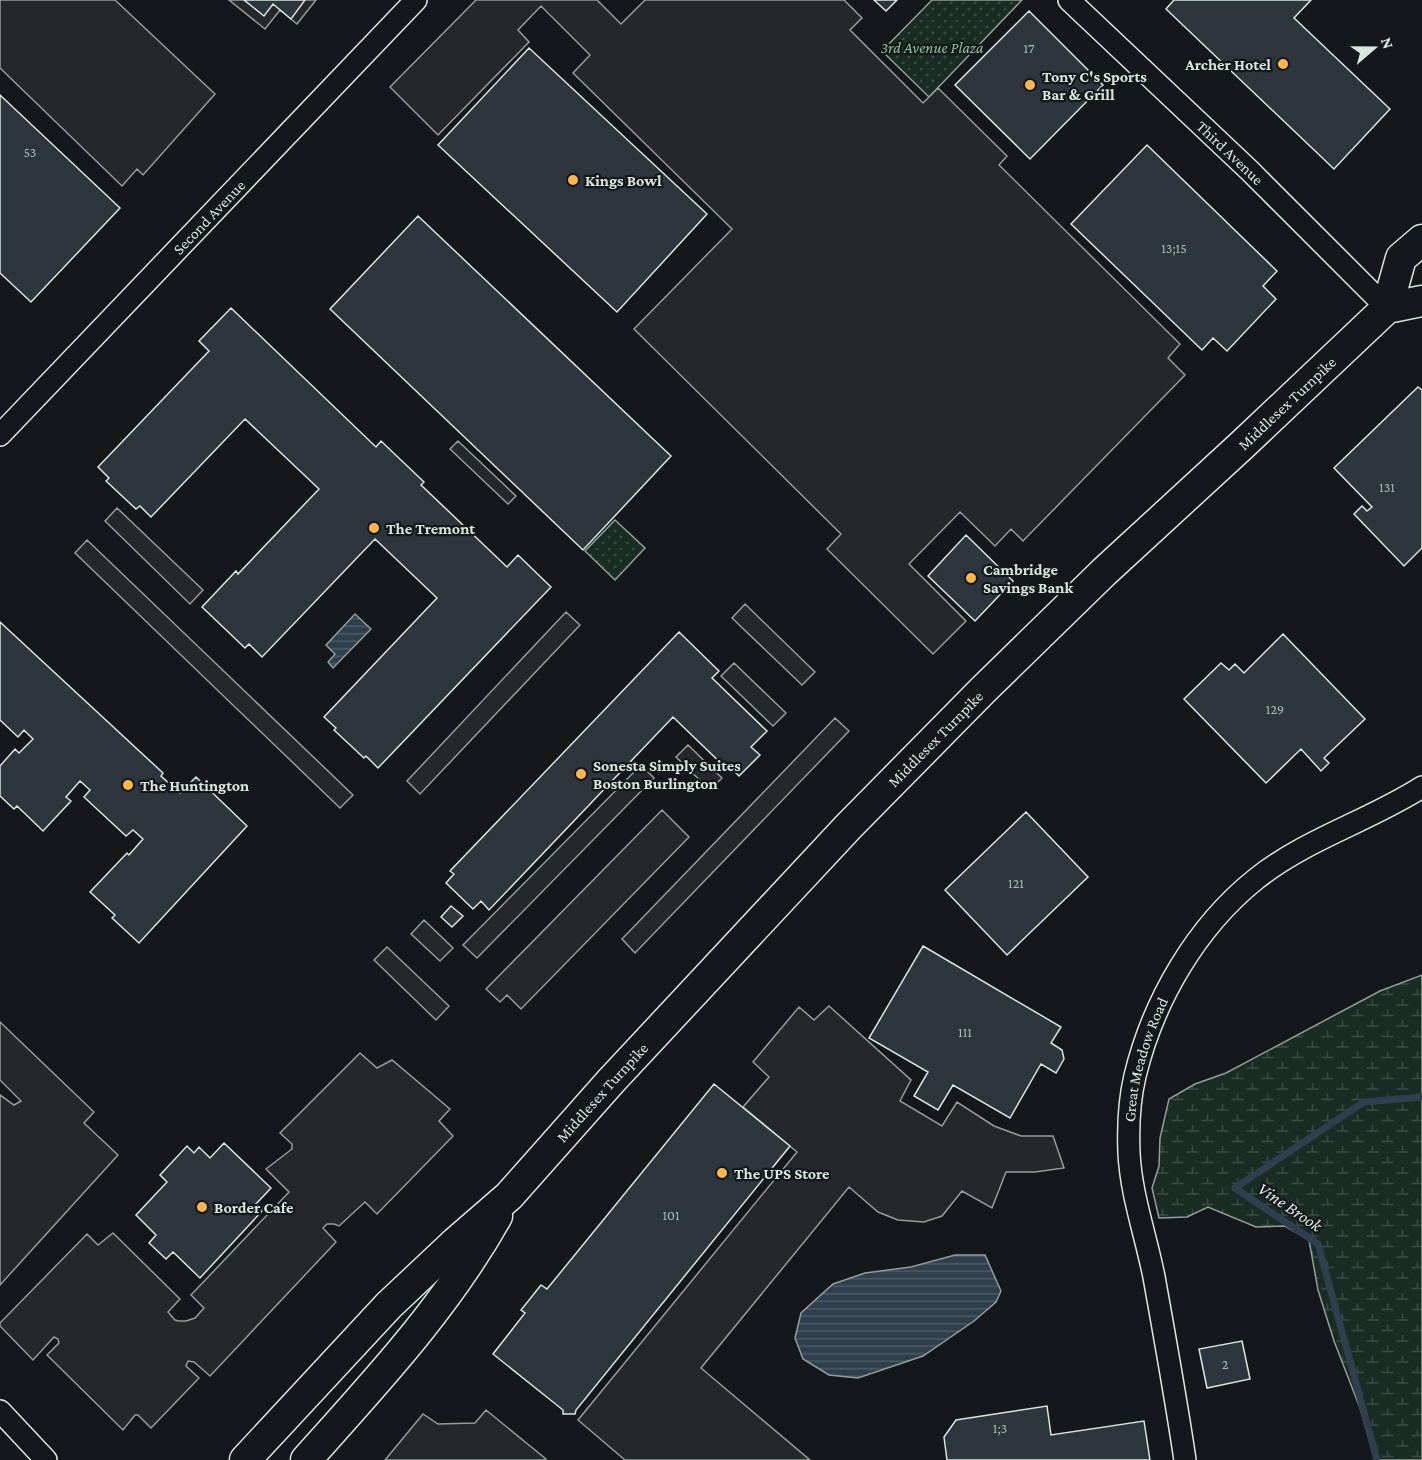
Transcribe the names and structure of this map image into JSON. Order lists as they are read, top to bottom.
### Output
{
  "streets": {
    "main road": ["Middlesex Turnpike"],
    "street": ["Third Avenue", "Second Avenue", "Great Meadow Road"]
  },
  "crossings": [
    ["Third Avenue", "Middlesex Turnpike"]
  ],
  "water": ["Vine Brook"],
  "parks": ["3rd Avenue Plaza"],
  "places": [
    "Archer Hotel",
    "Tony C's Sports Bar & Grill",
    "Kings Bowl",
    "The Tremont",
    "Cambridge Savings Bank",
    "Sonesta Simply Suites Boston Burlington",
    "The Huntington",
    "The UPS Store",
    "Border Cafe"
  ],
  "house_numbers": [
    "17",
    "53",
    "13;15",
    "131",
    "129",
    "121",
    "111",
    "101",
    "2",
    "1;3"
  ],
  "north": "right"
}
